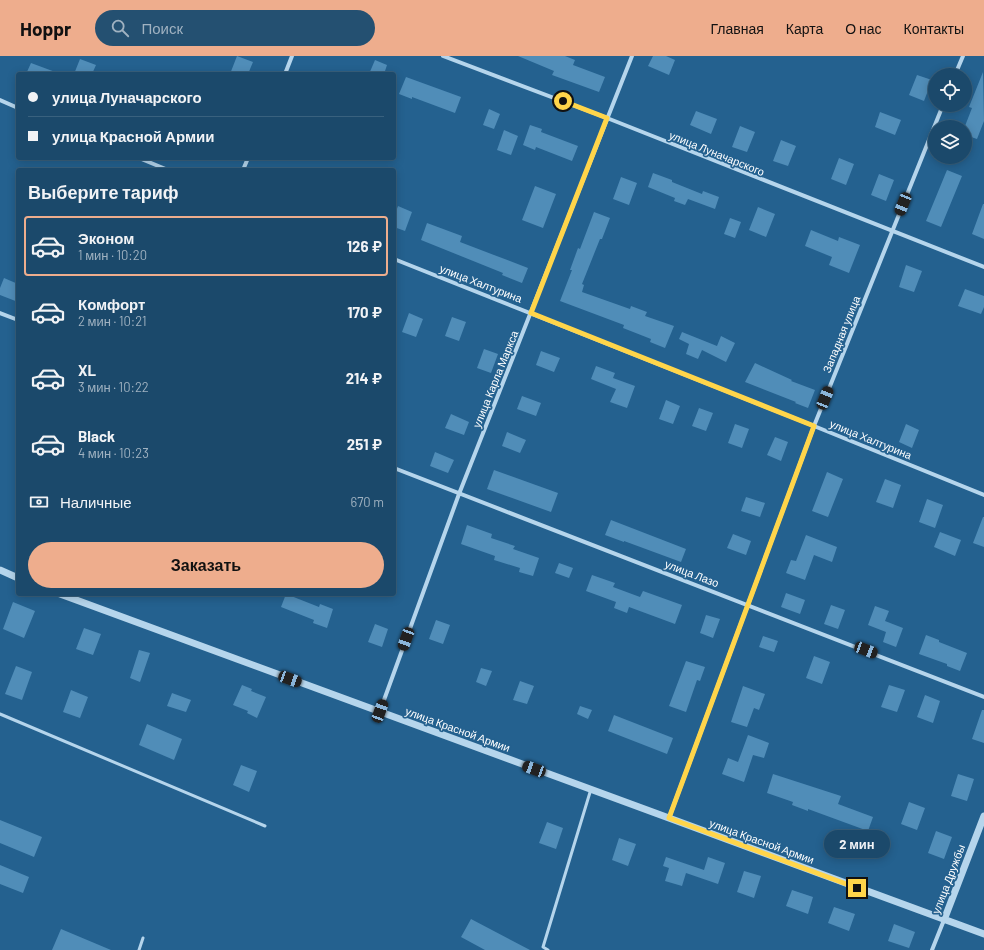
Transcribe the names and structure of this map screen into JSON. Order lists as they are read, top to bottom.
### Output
{
  "streets": {
    "street": [
      "улица Луначарского",
      "улица Халтурина",
      "Западная улица",
      "улица Карла Маркса",
      "улица Лазо",
      "улица Красной Армии",
      "улица Дружбы"
    ]
  },
  "crossings": [
    ["улица Луначарского", "Западная улица"],
    ["улица Луначарского", "улица Карла Маркса"],
    ["улица Халтурина", "Западная улица"],
    ["улица Халтурина", "улица Карла Маркса"],
    ["Западная улица", "улица Лазо"],
    ["Западная улица", "улица Красной Армии"],
    ["улица Карла Маркса", "улица Лазо"],
    ["улица Карла Маркса", "улица Красной Армии"],
    ["улица Красной Армии", "улица Дружбы"]
  ],
  "page": {
    "header": "Hoppr",
    "search": "Поиск",
    "nav": [
      "Главная",
      "Карта",
      "О нас",
      "Контакты"
    ],
    "banner": ["улица Луначарского", "улица Красной Армии"],
    "heading": "Выберите тариф",
    "list": [
      {
        "name": "Эконом",
        "note": "1 мин · 10:20",
        "value": "126 ₽"
      },
      {
        "name": "Комфорт",
        "note": "2 мин · 10:21",
        "value": "170 ₽"
      },
      {
        "name": "XL",
        "note": "3 мин · 10:22",
        "value": "214 ₽"
      },
      {
        "name": "Black",
        "note": "4 мин · 10:23",
        "value": "251 ₽"
      }
    ],
    "pay": ["Наличные", "670 m"],
    "buttons": "Заказать",
    "bubble": "2 мин"
  }
}
